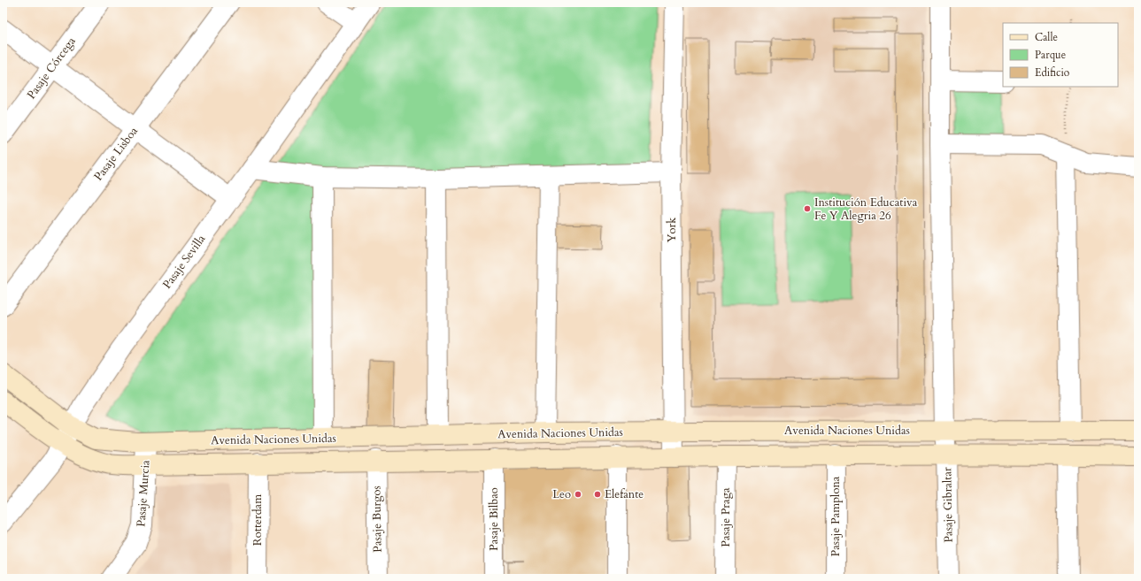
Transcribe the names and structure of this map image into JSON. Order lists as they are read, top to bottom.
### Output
{
  "streets": {
    "street": [
      "Pasaje Córcega",
      "Pasaje Lisboa",
      "York",
      "Pasaje Sevilla",
      "Avenida Naciones Unidas",
      "Pasaje Murcia",
      "Pasaje Gibraltar",
      "Pasaje Pamplona",
      "Pasaje Praga",
      "Pasaje Burgos",
      "Pasaje Bilbao",
      "Rotterdam"
    ]
  },
  "crossings": [
    ["York", "Avenida Naciones Unidas"],
    ["Pasaje Sevilla", "Avenida Naciones Unidas"],
    ["Avenida Naciones Unidas", "Pasaje Murcia"],
    ["Avenida Naciones Unidas", "Pasaje Gibraltar"],
    ["Avenida Naciones Unidas", "Pasaje Pamplona"],
    ["Avenida Naciones Unidas", "Pasaje Praga"],
    ["Avenida Naciones Unidas", "Pasaje Burgos"],
    ["Avenida Naciones Unidas", "Pasaje Bilbao"],
    ["Avenida Naciones Unidas", "Rotterdam"]
  ],
  "places": ["Institución Educativa Fe Y Alegria 26", "Leo", "Elefante"],
  "legend": ["Calle", "Parque", "Edificio"]
}
